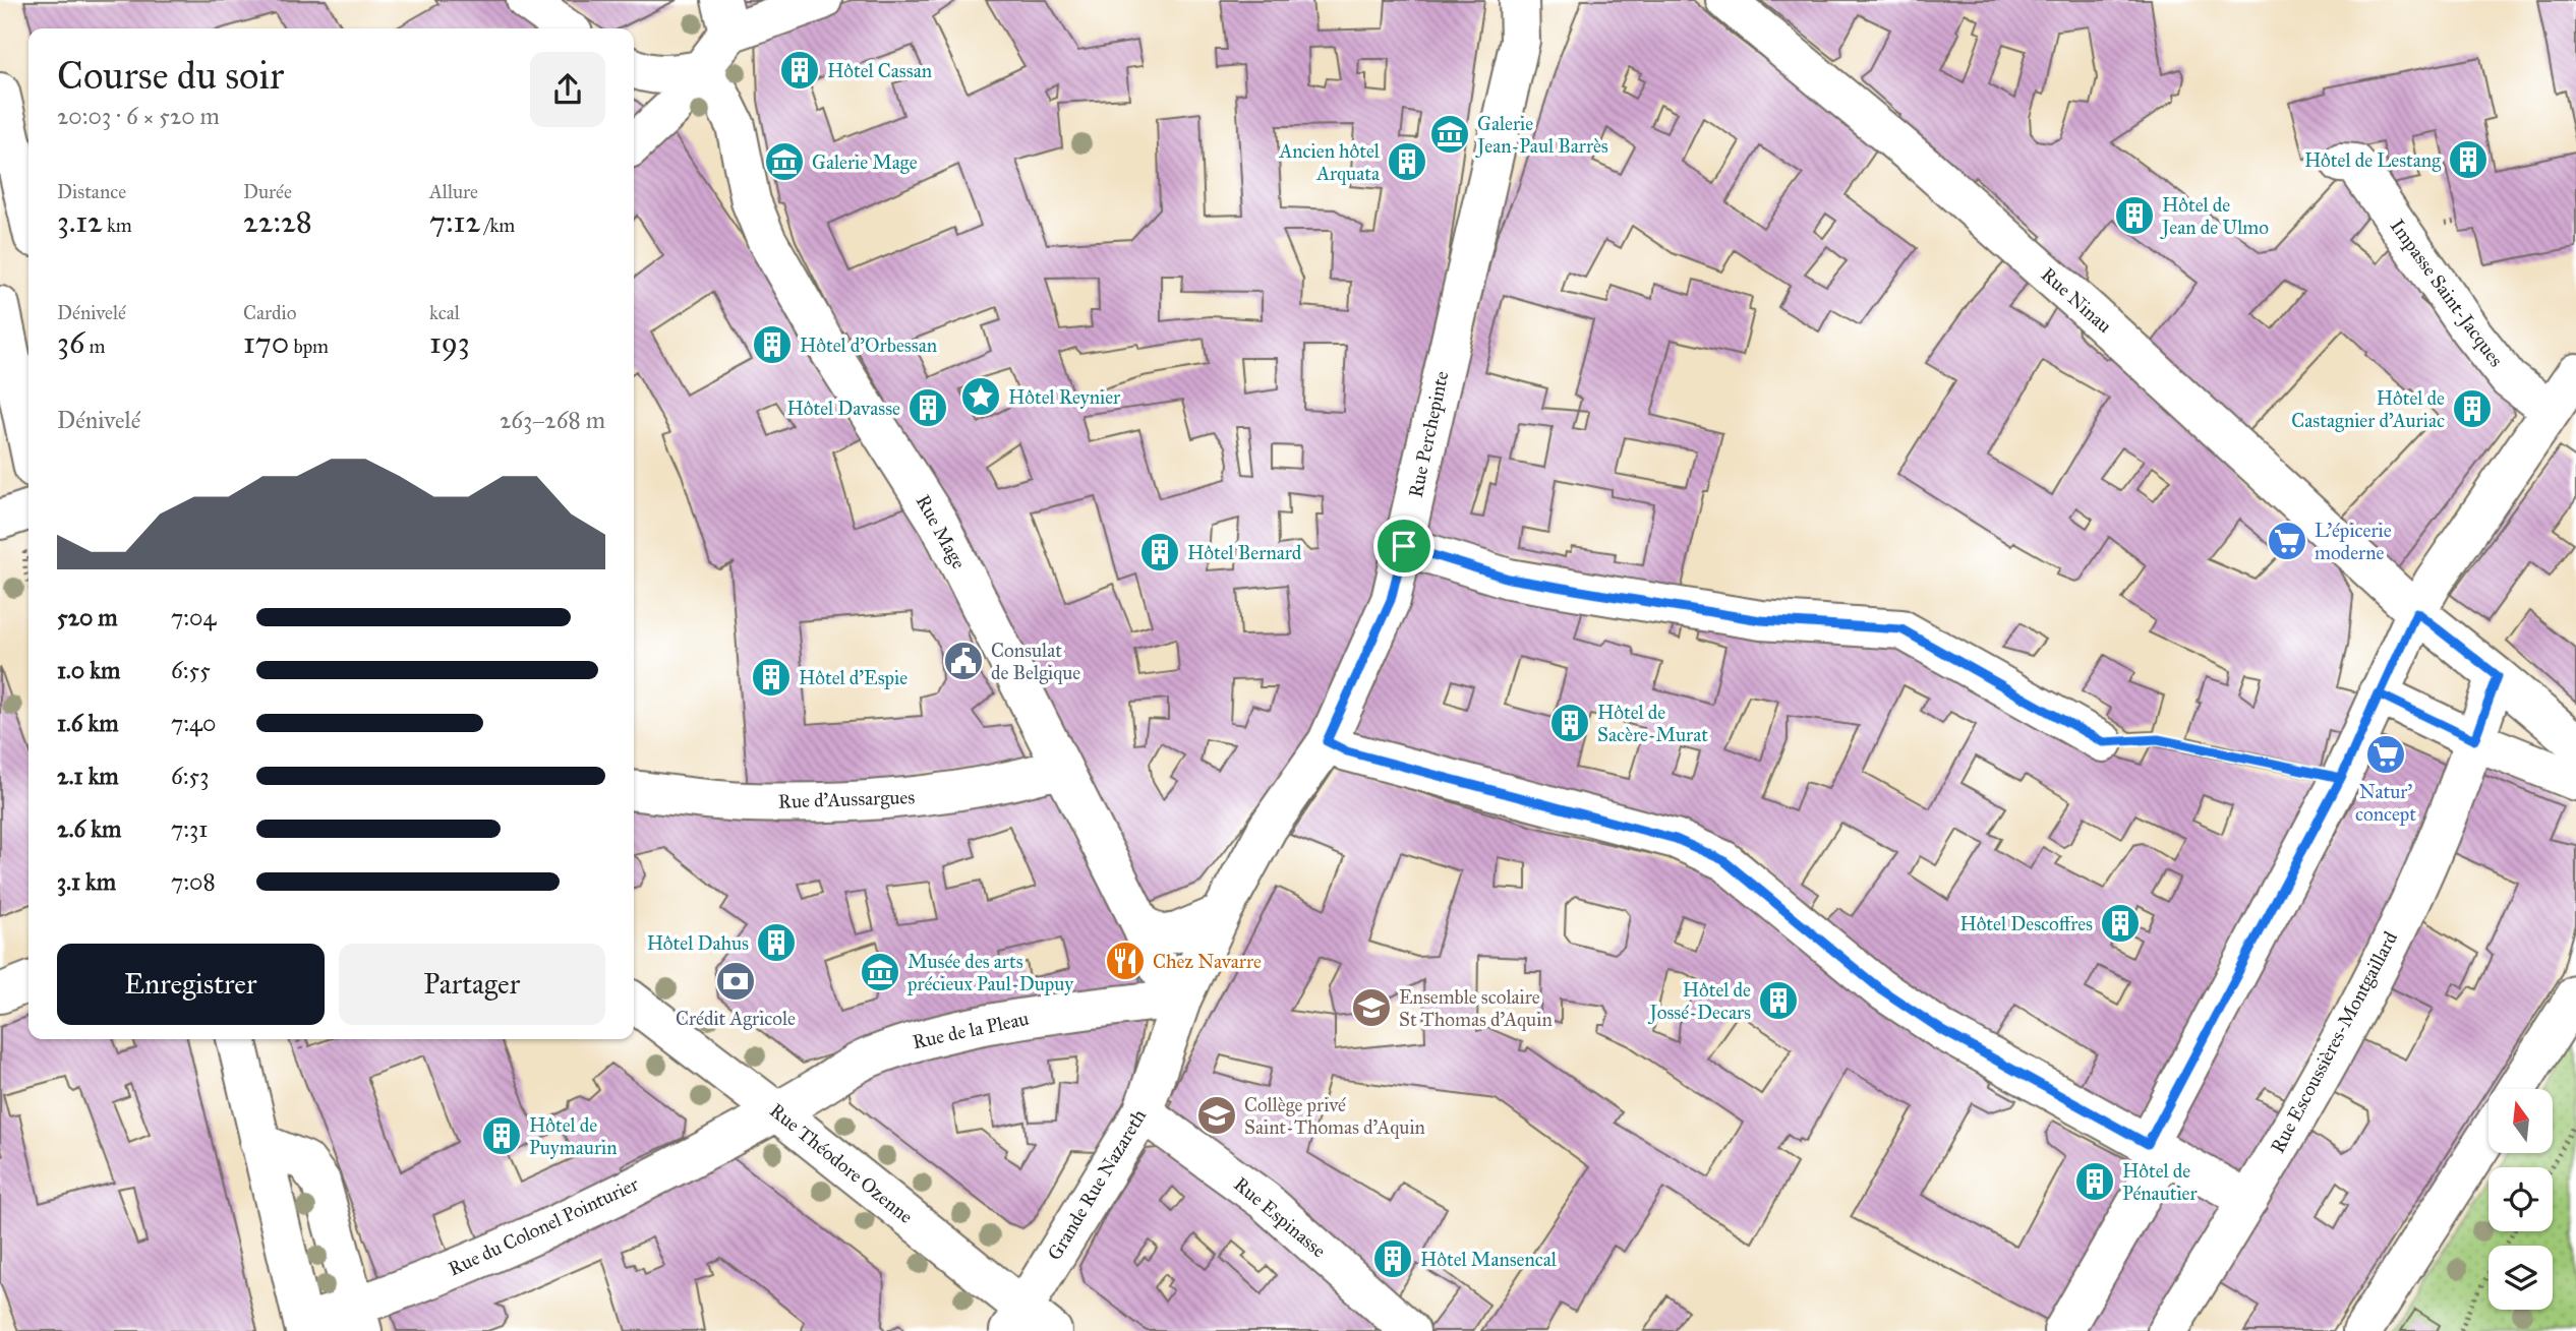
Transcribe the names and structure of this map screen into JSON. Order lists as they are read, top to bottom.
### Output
{
  "streets": {
    "street": [
      "Impasse Saint-Jacques",
      "Rue Ninau",
      "Rue Perchepinte",
      "Rue Mage",
      "Rue d'Aussargues",
      "Rue de la Pleau",
      "Rue Escoussières-Montgaillard",
      "Rue Théodore Ozenne",
      "Grande Rue Nazareth",
      "Rue Espinasse",
      "Rue du Colonel Pointurier"
    ]
  },
  "crossings": [
    ["Rue Ninau", "Rue Escoussières-Montgaillard"],
    ["Rue Perchepinte", "Grande Rue Nazareth"],
    ["Rue Mage", "Rue d'Aussargues"],
    ["Rue Mage", "Rue de la Pleau"],
    ["Rue Mage", "Grande Rue Nazareth"],
    ["Rue de la Pleau", "Rue Théodore Ozenne"],
    ["Rue de la Pleau", "Grande Rue Nazareth"],
    ["Rue de la Pleau", "Rue du Colonel Pointurier"],
    ["Rue Théodore Ozenne", "Grande Rue Nazareth"],
    ["Rue Théodore Ozenne", "Rue du Colonel Pointurier"],
    ["Grande Rue Nazareth", "Rue Espinasse"]
  ],
  "places": {
    "building": [
      "Hôtel Cassan",
      "Hôtel de Lestang",
      "Ancien hôtel Arquata",
      "Hôtel de Jean de Ulmo",
      "Hôtel d'Orbessan",
      "Hôtel Davasse",
      "Hôtel de Castagnier d'Auriac",
      "Hôtel Bernard",
      "Hôtel d'Espie",
      "Hôtel de Sacère-Murat",
      "Hôtel Descoffres",
      "Hôtel Dahus",
      "Hôtel de Jossé-Decars",
      "Hôtel de Puymaurin",
      "Hôtel de Pénautier",
      "Hôtel Mansencal"
    ],
    "museum": ["Galerie Jean-Paul Barrès", "Galerie Mage", "Musée des arts précieux Paul-Dupuy"],
    "place": ["Hôtel Reynier"],
    "supermarket": ["L'épicerie moderne", "Natur' concept"],
    "public building": ["Consulat de Belgique"],
    "restaurant": ["Chez Navarre"],
    "bank": ["Crédit Agricole"],
    "school or university": ["Ensemble scolaire St Thomas d'Aquin", "Collège privé Saint-Thomas d'Aquin"]
  },
  "north": "top",
  "page": {
    "heading": ["Course du soir", "20:03 · 6 × 520 m"],
    "stats": [
      ["Distance", "3.12 km"],
      ["Durée", "22:28"],
      ["Allure", "7:12 /km"],
      ["Dénivelé", "36 m"],
      ["Cardio", "170 bpm"],
      ["kcal", "193"]
    ],
    "chart": ["Dénivelé", "263–268 m"],
    "list": [
      {
        "name": "520 m",
        "note": "7:04"
      },
      {
        "name": "1.0 km",
        "note": "6:55"
      },
      {
        "name": "1.6 km",
        "note": "7:40"
      },
      {
        "name": "2.1 km",
        "note": "6:53"
      },
      {
        "name": "2.6 km",
        "note": "7:31"
      },
      {
        "name": "3.1 km",
        "note": "7:08"
      }
    ],
    "buttons": ["Enregistrer", "Partager"]
  }
}
